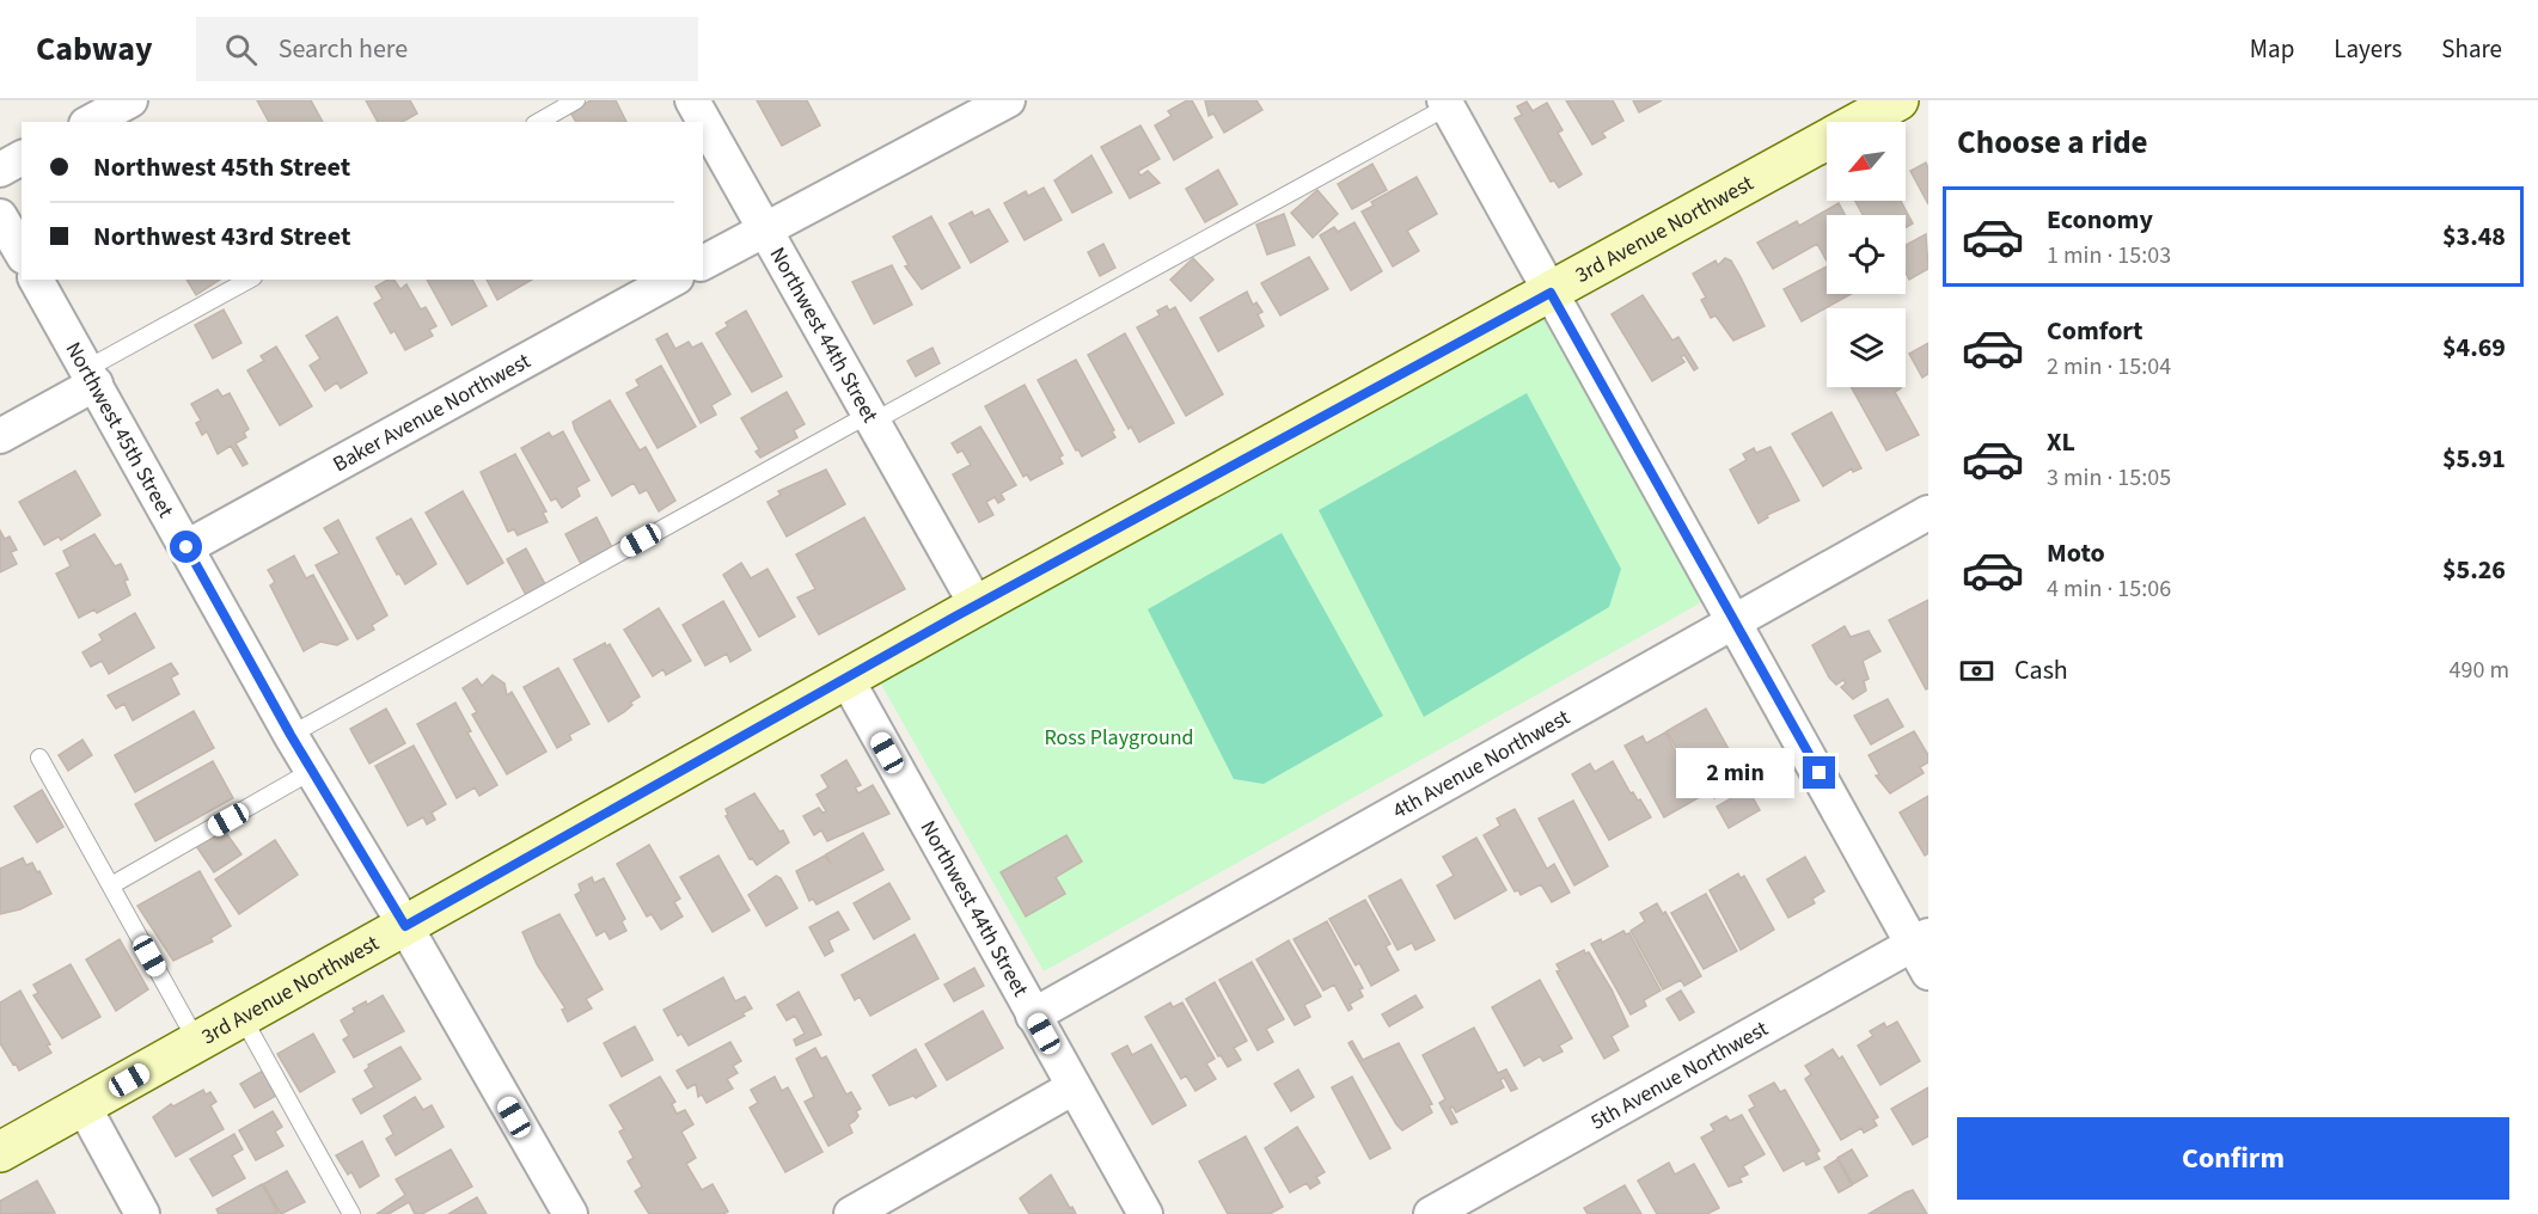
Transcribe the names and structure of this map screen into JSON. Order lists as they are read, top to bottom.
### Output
{
  "streets": {
    "street": [
      "3rd Avenue Northwest",
      "Northwest 44th Street",
      "Baker Avenue Northwest",
      "Northwest 45th Street",
      "4th Avenue Northwest",
      "5th Avenue Northwest"
    ]
  },
  "crossings": [
    ["3rd Avenue Northwest", "Northwest 44th Street"],
    ["3rd Avenue Northwest", "Northwest 45th Street"],
    ["Northwest 44th Street", "4th Avenue Northwest"],
    ["Baker Avenue Northwest", "Northwest 45th Street"]
  ],
  "parks": ["Ross Playground"],
  "north": "bottom left",
  "page": {
    "header": "Cabway",
    "search": "Search here",
    "nav": ["Map", "Layers", "Share"],
    "heading": "Choose a ride",
    "banner": ["Northwest 45th Street", "Northwest 43rd Street"],
    "list": [
      {
        "name": "Economy",
        "note": "1 min · 15:03",
        "value": "$3.48"
      },
      {
        "name": "Comfort",
        "note": "2 min · 15:04",
        "value": "$4.69"
      },
      {
        "name": "XL",
        "note": "3 min · 15:05",
        "value": "$5.91"
      },
      {
        "name": "Moto",
        "note": "4 min · 15:06",
        "value": "$5.26"
      }
    ],
    "pay": ["Cash", "490 m"],
    "bubble": "2 min",
    "buttons": "Confirm"
  }
}
